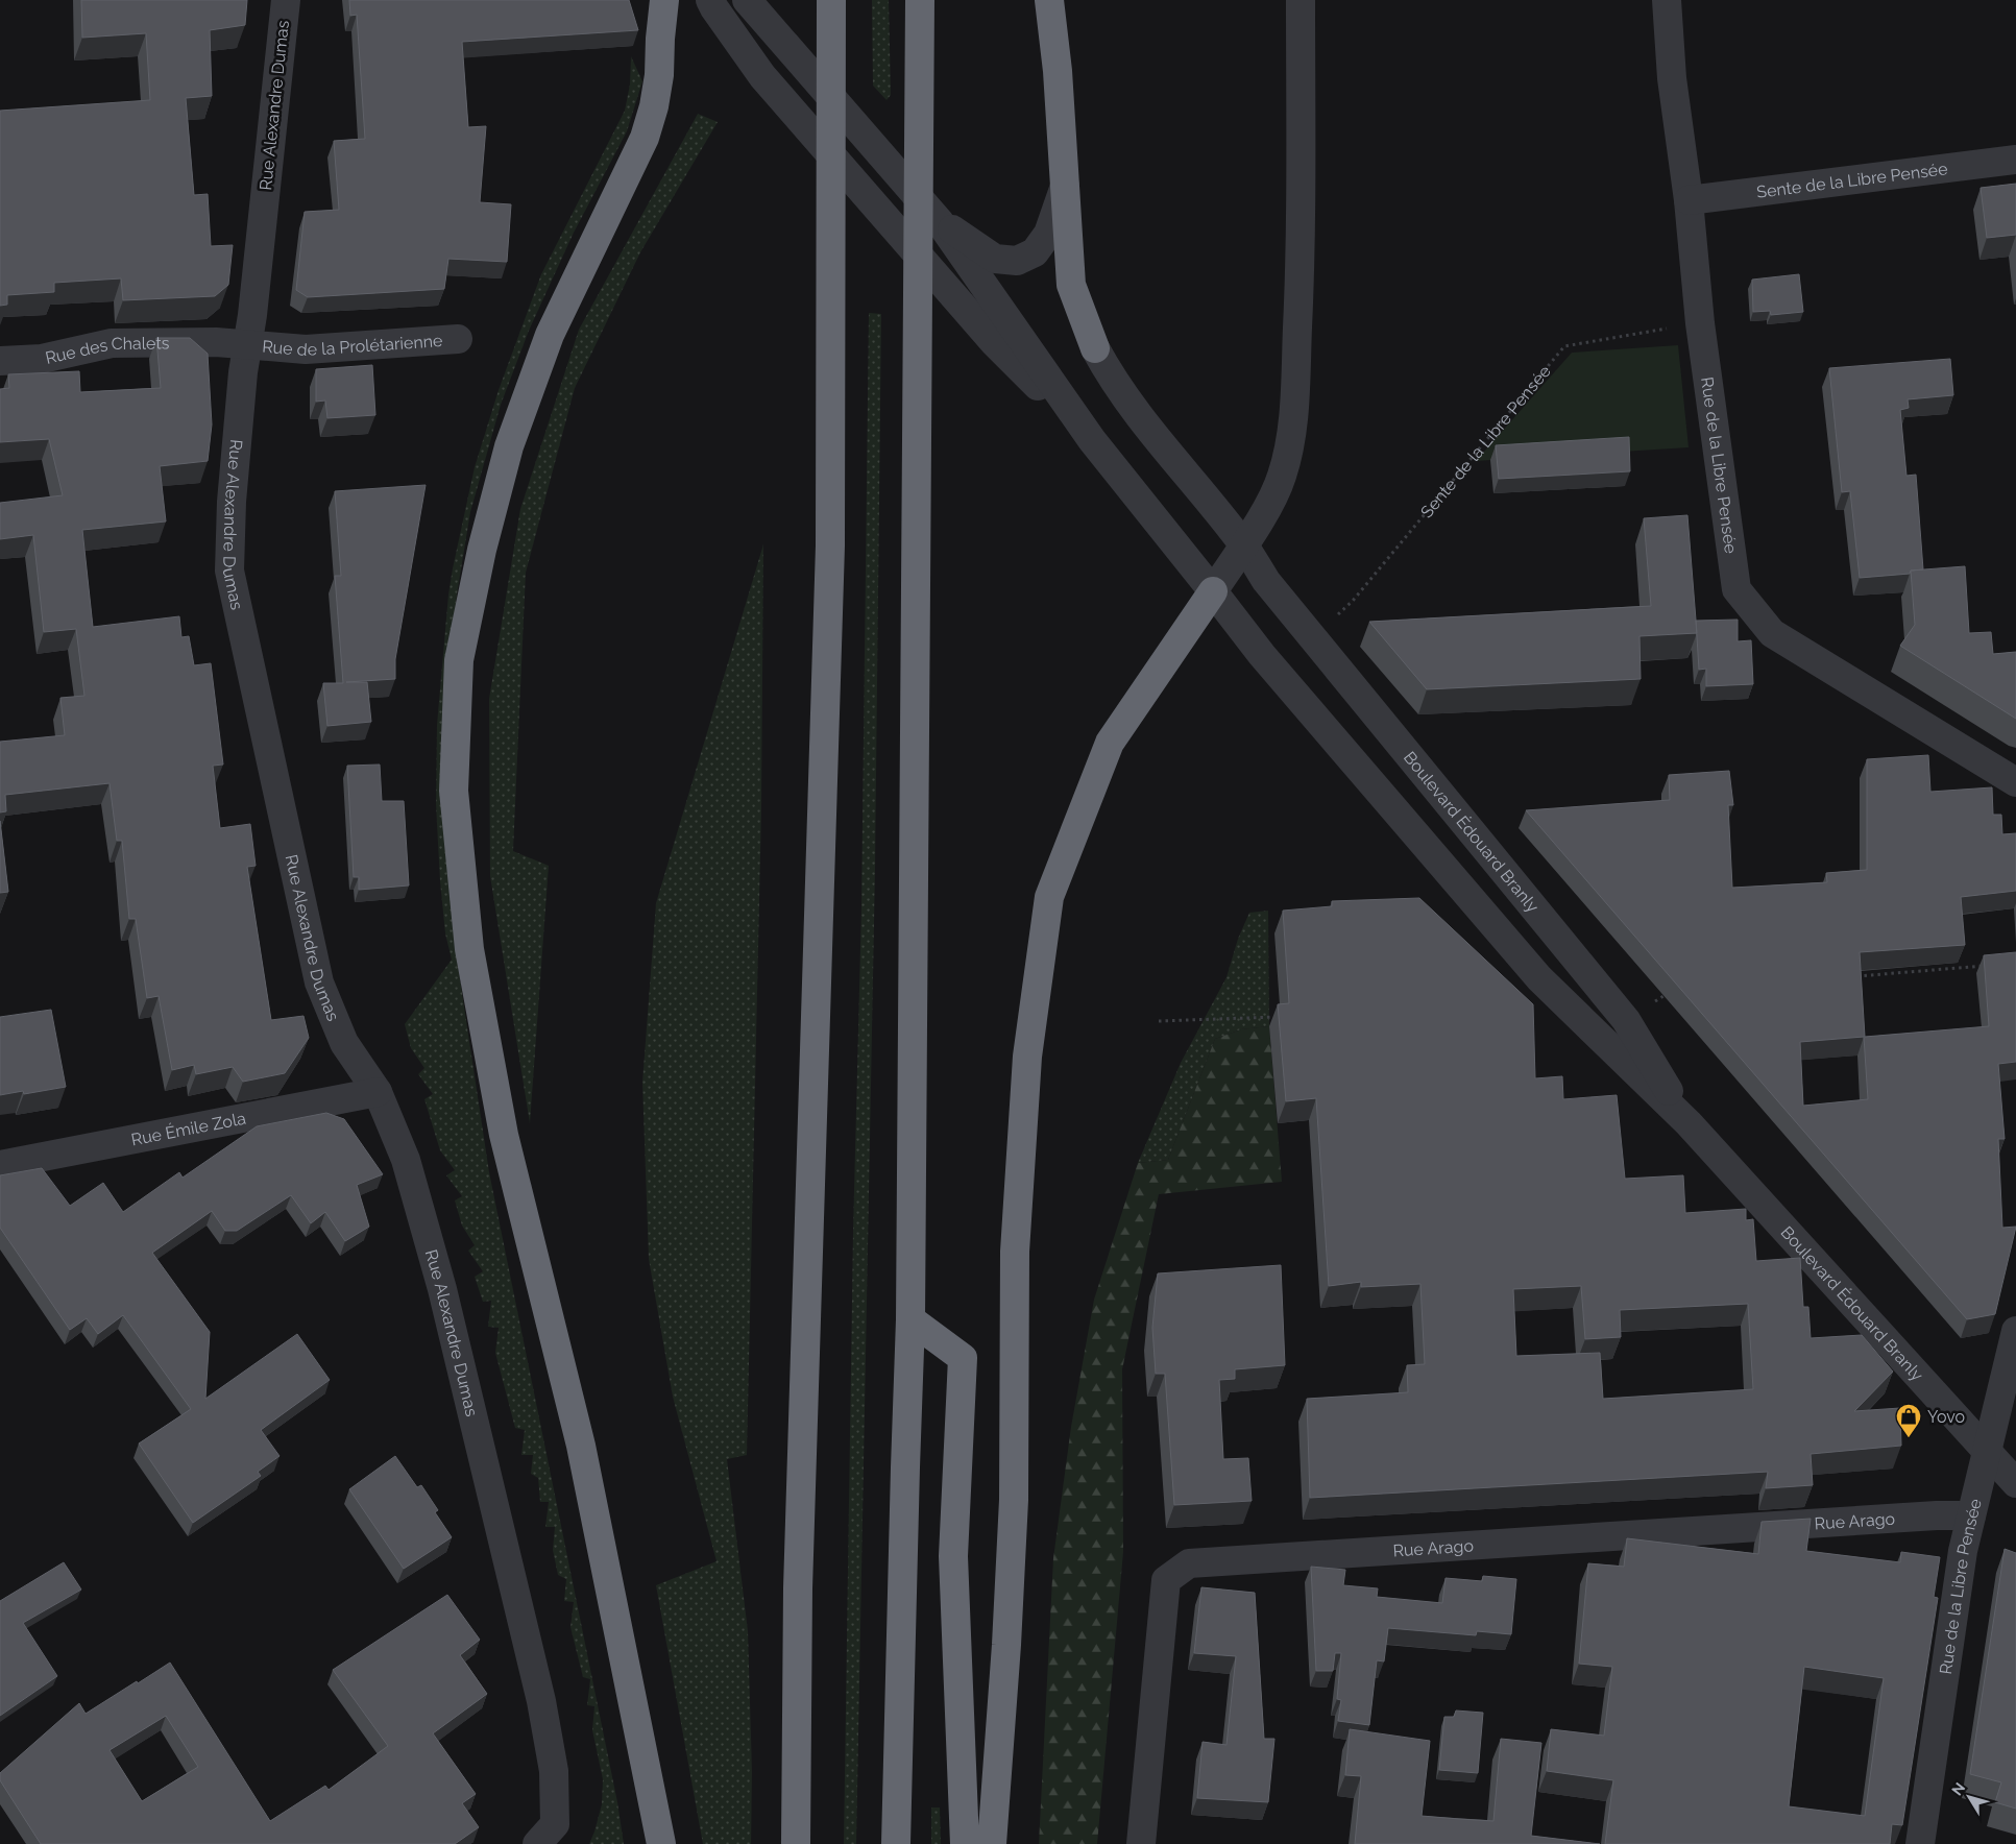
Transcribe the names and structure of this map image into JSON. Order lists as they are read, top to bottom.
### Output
{
  "streets": {
    "street": [
      "Rue Alexandre Dumas",
      "Sente de la Libre Pensée",
      "Rue de la Prolétarienne",
      "Rue des Chalets",
      "Rue de la Libre Pensée",
      "Boulevard Édouard Branly",
      "Rue Émile Zola",
      "Rue Arago"
    ]
  },
  "crossings": [
    ["Rue Alexandre Dumas", "Rue de la Prolétarienne"],
    ["Rue Alexandre Dumas", "Rue des Chalets"],
    ["Rue Alexandre Dumas", "Rue Émile Zola"],
    ["Sente de la Libre Pensée", "Rue de la Libre Pensée"],
    ["Sente de la Libre Pensée", "Boulevard Édouard Branly"],
    ["Rue de la Prolétarienne", "Rue des Chalets"],
    ["Rue de la Libre Pensée", "Boulevard Édouard Branly"],
    ["Rue de la Libre Pensée", "Rue Arago"]
  ],
  "places": {
    "shop": ["Yovo"]
  },
  "north": "top left"
}
